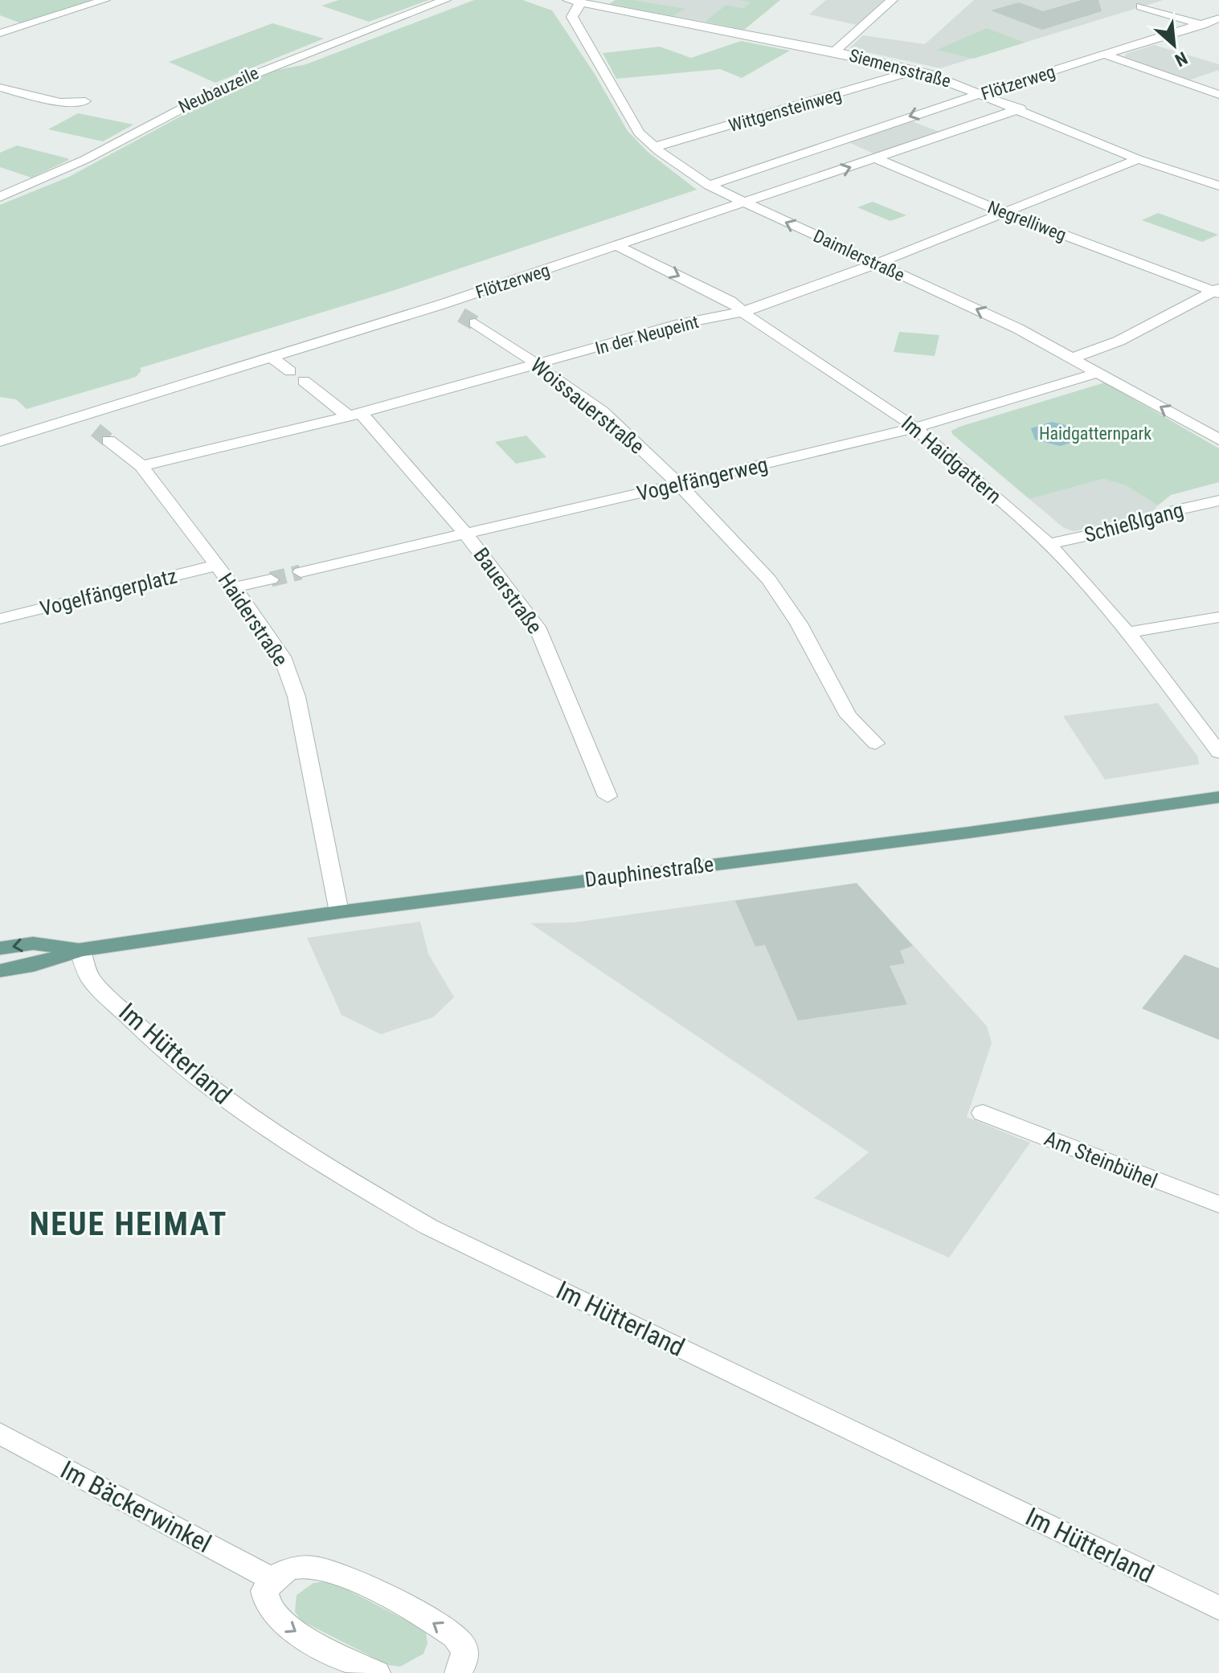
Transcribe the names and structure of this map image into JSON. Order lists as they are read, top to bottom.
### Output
{
  "streets": {
    "main road": ["Dauphinestraße"],
    "street": [
      "Siemensstraße",
      "Flötzerweg",
      "Neubauzeile",
      "Wittgensteinweg",
      "Negrelliweg",
      "Daimlerstraße",
      "In der Neupeint",
      "Woissauerstraße",
      "Im Haidgattern",
      "Vogelfängerweg",
      "Schießlgang",
      "Bauerstraße",
      "Vogelfängerplatz",
      "Haiderstraße",
      "Im Hütterland",
      "Am Steinbühel",
      "Im Bäckerwinkel"
    ]
  },
  "crossings": [
    ["Siemensstraße", "Flötzerweg"],
    ["Siemensstraße", "Wittgensteinweg"],
    ["Siemensstraße", "Daimlerstraße"],
    ["Siemensstraße", "In der Neupeint"],
    ["Flötzerweg", "Negrelliweg"],
    ["Flötzerweg", "Daimlerstraße"],
    ["Flötzerweg", "Im Haidgattern"],
    ["Flötzerweg", "Haiderstraße"],
    ["Wittgensteinweg", "Daimlerstraße"],
    ["Negrelliweg", "In der Neupeint"],
    ["Daimlerstraße", "In der Neupeint"],
    ["Daimlerstraße", "Vogelfängerweg"],
    ["In der Neupeint", "Woissauerstraße"],
    ["In der Neupeint", "Im Haidgattern"],
    ["In der Neupeint", "Bauerstraße"],
    ["In der Neupeint", "Haiderstraße"],
    ["Woissauerstraße", "Vogelfängerweg"],
    ["Im Haidgattern", "Vogelfängerweg"],
    ["Im Haidgattern", "Schießlgang"],
    ["Vogelfängerweg", "Bauerstraße"],
    ["Vogelfängerplatz", "Haiderstraße"],
    ["Haiderstraße", "Dauphinestraße"],
    ["Dauphinestraße", "Im Hütterland"]
  ],
  "one_way": ["Daimlerstraße"],
  "districts": ["NEUE HEIMAT"],
  "parks": ["Haidgatternpark"],
  "north": "bottom right"
}
